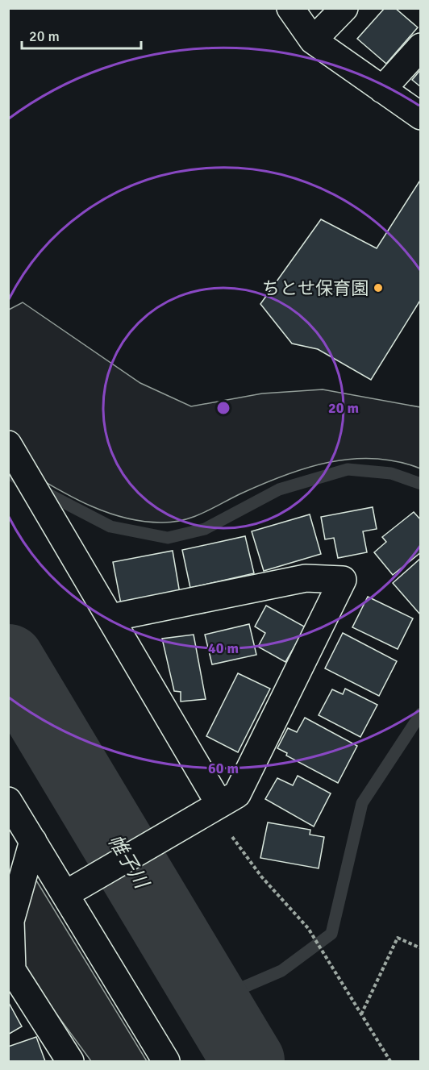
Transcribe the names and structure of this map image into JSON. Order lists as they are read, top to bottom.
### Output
{
  "water": ["帷子川"],
  "places": ["ちとせ保育園"],
  "scale_bar": "20 m",
  "rings": ["20 m", "40 m", "60 m"]
}
